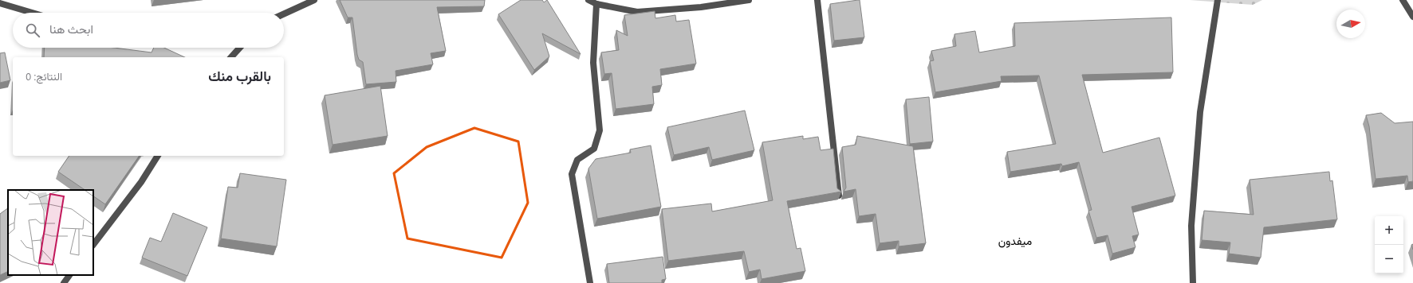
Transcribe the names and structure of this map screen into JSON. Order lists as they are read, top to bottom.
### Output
{
  "districts": ["ميفدون"],
  "north": "right",
  "page": {
    "search": "ابحث هنا",
    "heading": ["بالقرب منك", "النتائج: 0"],
    "map_buttons": ["+", "−"]
  }
}
